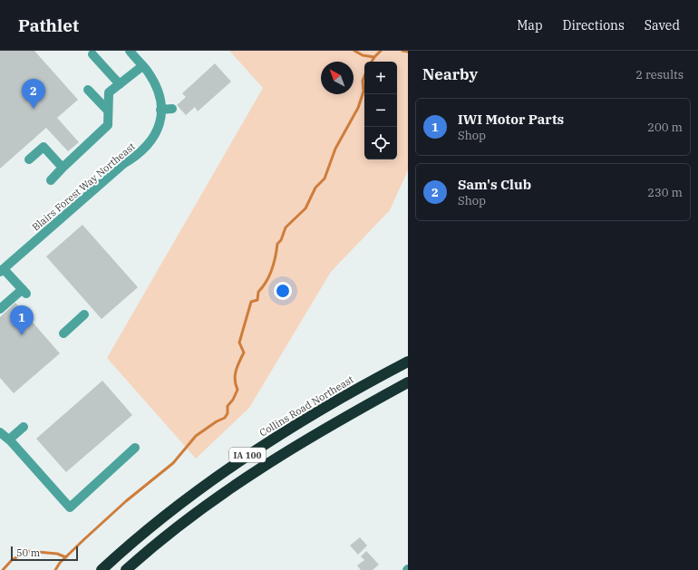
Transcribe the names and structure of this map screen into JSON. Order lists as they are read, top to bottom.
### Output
{
  "streets": {
    "highway": ["Collins Road Northeast", "IA 100"],
    "street": ["Blairs Forest Way Northeast"]
  },
  "scale_bar": "50 m",
  "north": "top left",
  "page": {
    "header": "Pathlet",
    "nav": ["Map", "Directions", "Saved"],
    "heading": ["Nearby", "2 results"],
    "map_buttons": ["+", "−"],
    "pins": ["2", "1"],
    "list": [
      {
        "mark": "1",
        "name": "IWI Motor Parts",
        "note": "Shop",
        "value": "200 m"
      },
      {
        "mark": "2",
        "name": "Sam's Club",
        "note": "Shop",
        "value": "230 m"
      }
    ],
    "scale": "50 m"
  }
}
